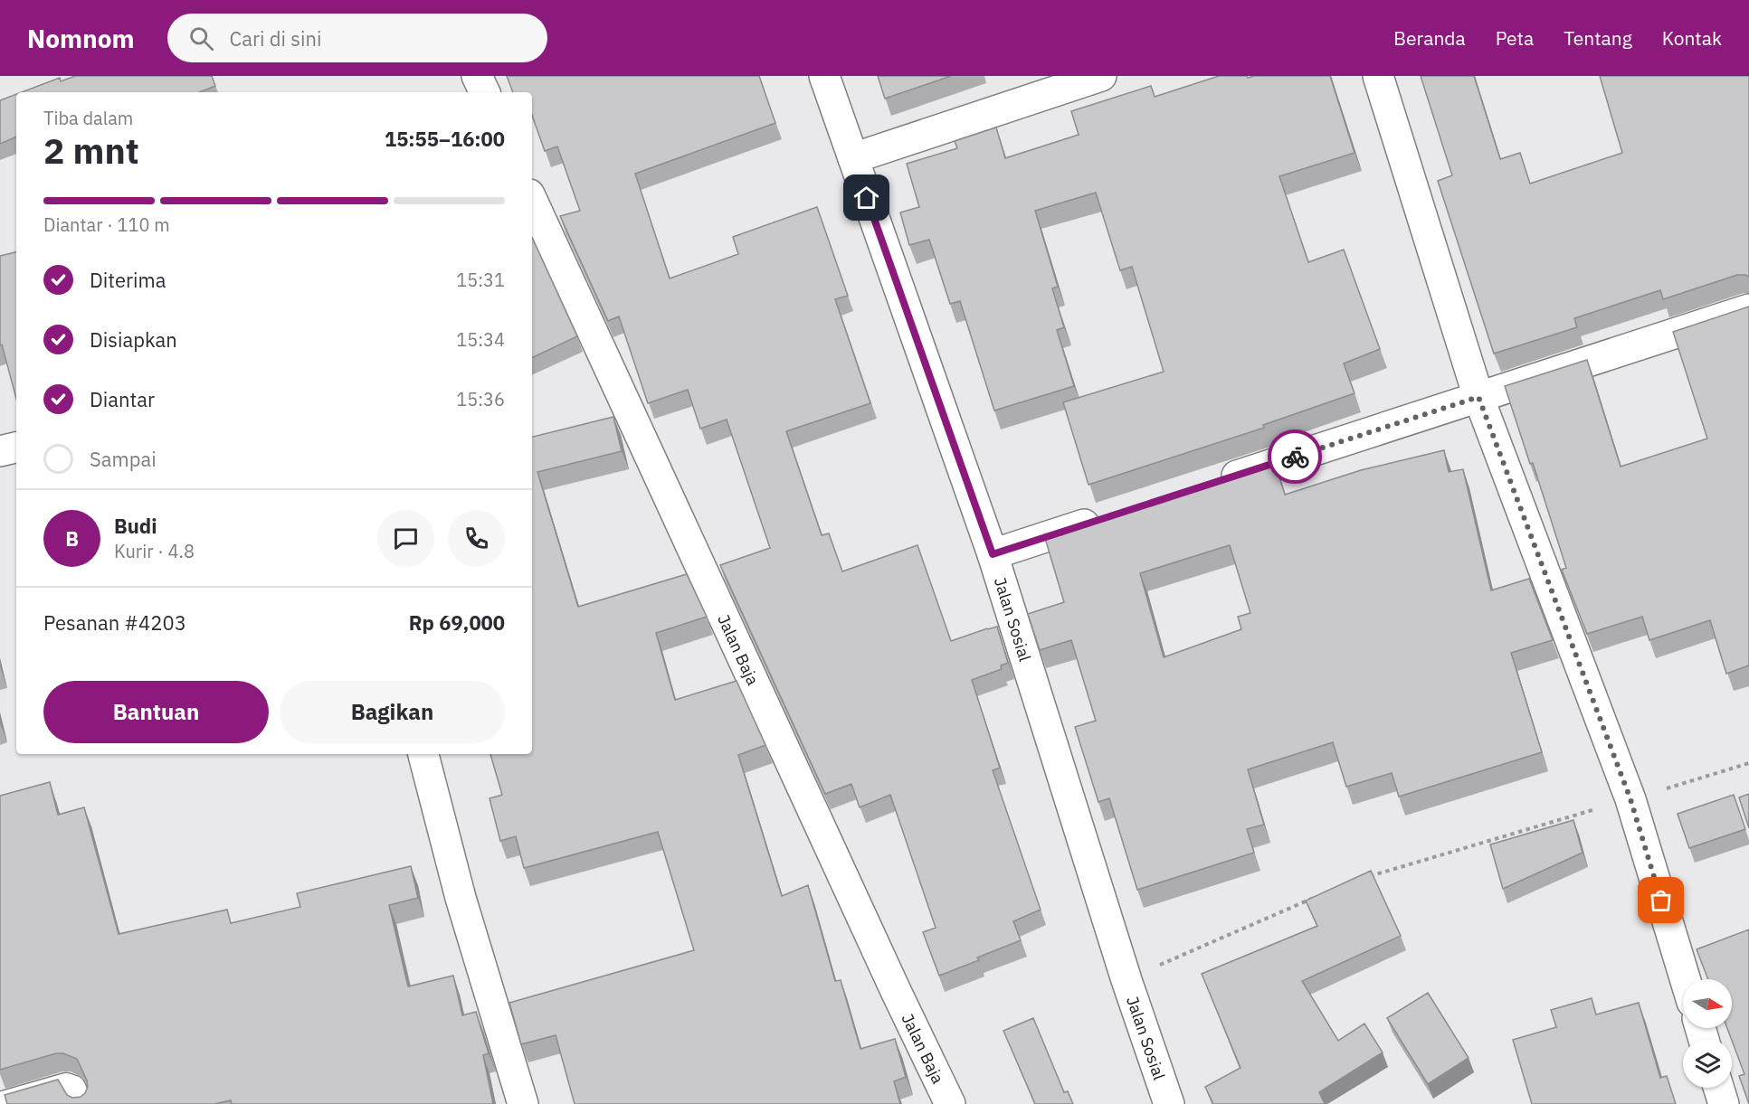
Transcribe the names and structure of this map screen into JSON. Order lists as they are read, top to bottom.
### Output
{
  "streets": {
    "street": ["Jalan Sosial", "Jalan Baja"]
  },
  "north": "right",
  "page": {
    "header": "Nomnom",
    "search": "Cari di sini",
    "nav": [
      "Beranda",
      "Peta",
      "Tentang",
      "Kontak"
    ],
    "heading": ["2 mnt", "Tiba dalam", "15:55–16:00"],
    "panel": [
      "Budi",
      "Kurir · 4.8",
      "Pesanan #4203",
      "Rp 69,000"
    ],
    "bar": "Diantar · 110 m",
    "list": [
      ["Diterima", "15:31"],
      ["Disiapkan", "15:34"],
      ["Diantar", "15:36"],
      "Sampai"
    ],
    "round": "B",
    "buttons": ["Bantuan", "Bagikan"]
  }
}
